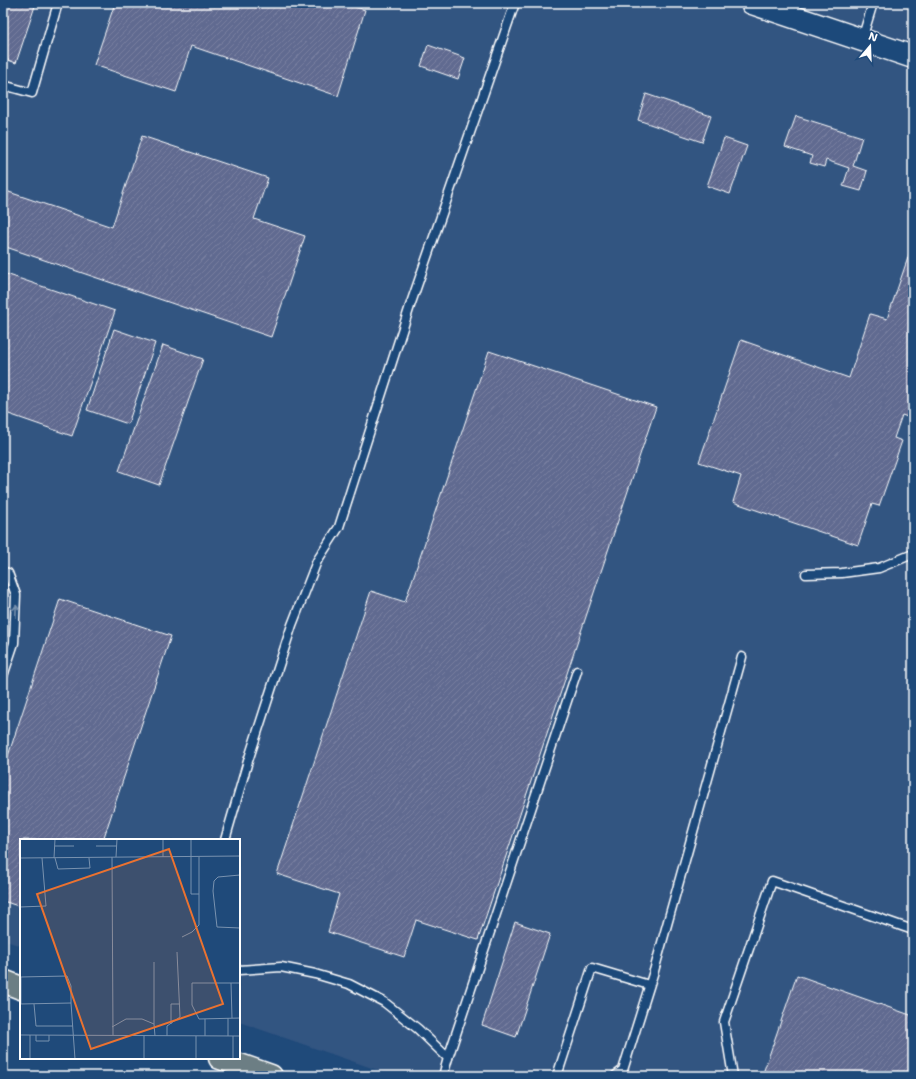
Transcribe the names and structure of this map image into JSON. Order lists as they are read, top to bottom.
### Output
{
  "north": "top"
}
